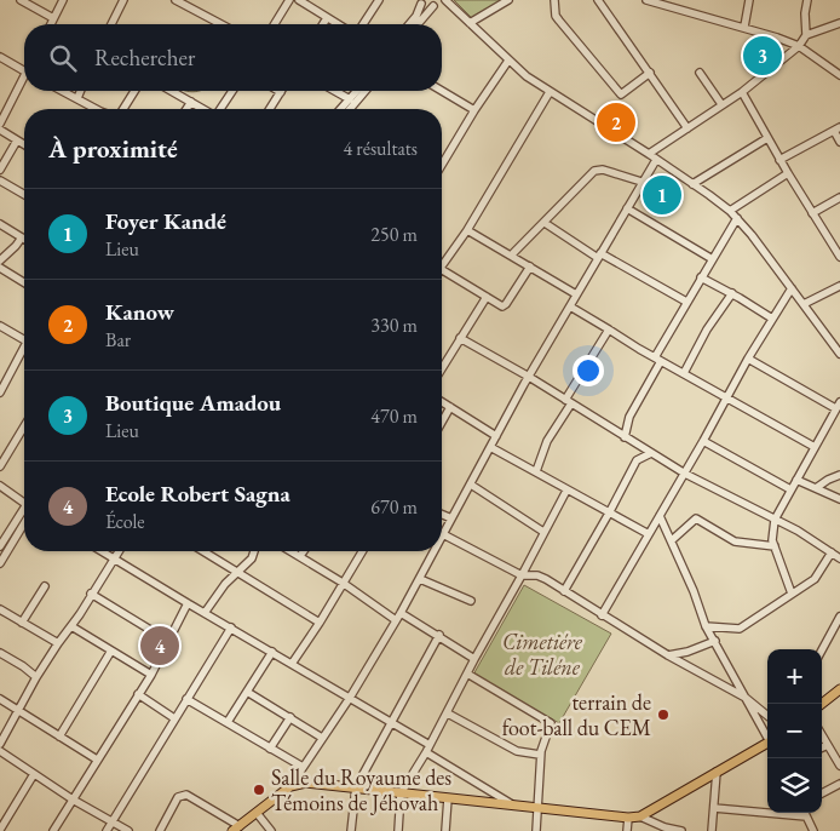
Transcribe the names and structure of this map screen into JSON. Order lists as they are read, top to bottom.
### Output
{
  "parks": ["Cimetiére de Tiléne"],
  "places": ["terrain de foot-ball du CEM", "Salle du Royaume des Témoins de Jéhovah"],
  "page": {
    "search": "Rechercher",
    "pins": [
      "3",
      "2",
      "1",
      "4"
    ],
    "heading": ["À proximité", "4 résultats"],
    "list": [
      {
        "mark": "1",
        "name": "Foyer Kandé",
        "note": "Lieu",
        "value": "250 m"
      },
      {
        "mark": "2",
        "name": "Kanow",
        "note": "Bar",
        "value": "330 m"
      },
      {
        "mark": "3",
        "name": "Boutique Amadou",
        "note": "Lieu",
        "value": "470 m"
      },
      {
        "mark": "4",
        "name": "Ecole Robert Sagna",
        "note": "École",
        "value": "670 m"
      }
    ],
    "map_buttons": ["+", "−"]
  }
}
